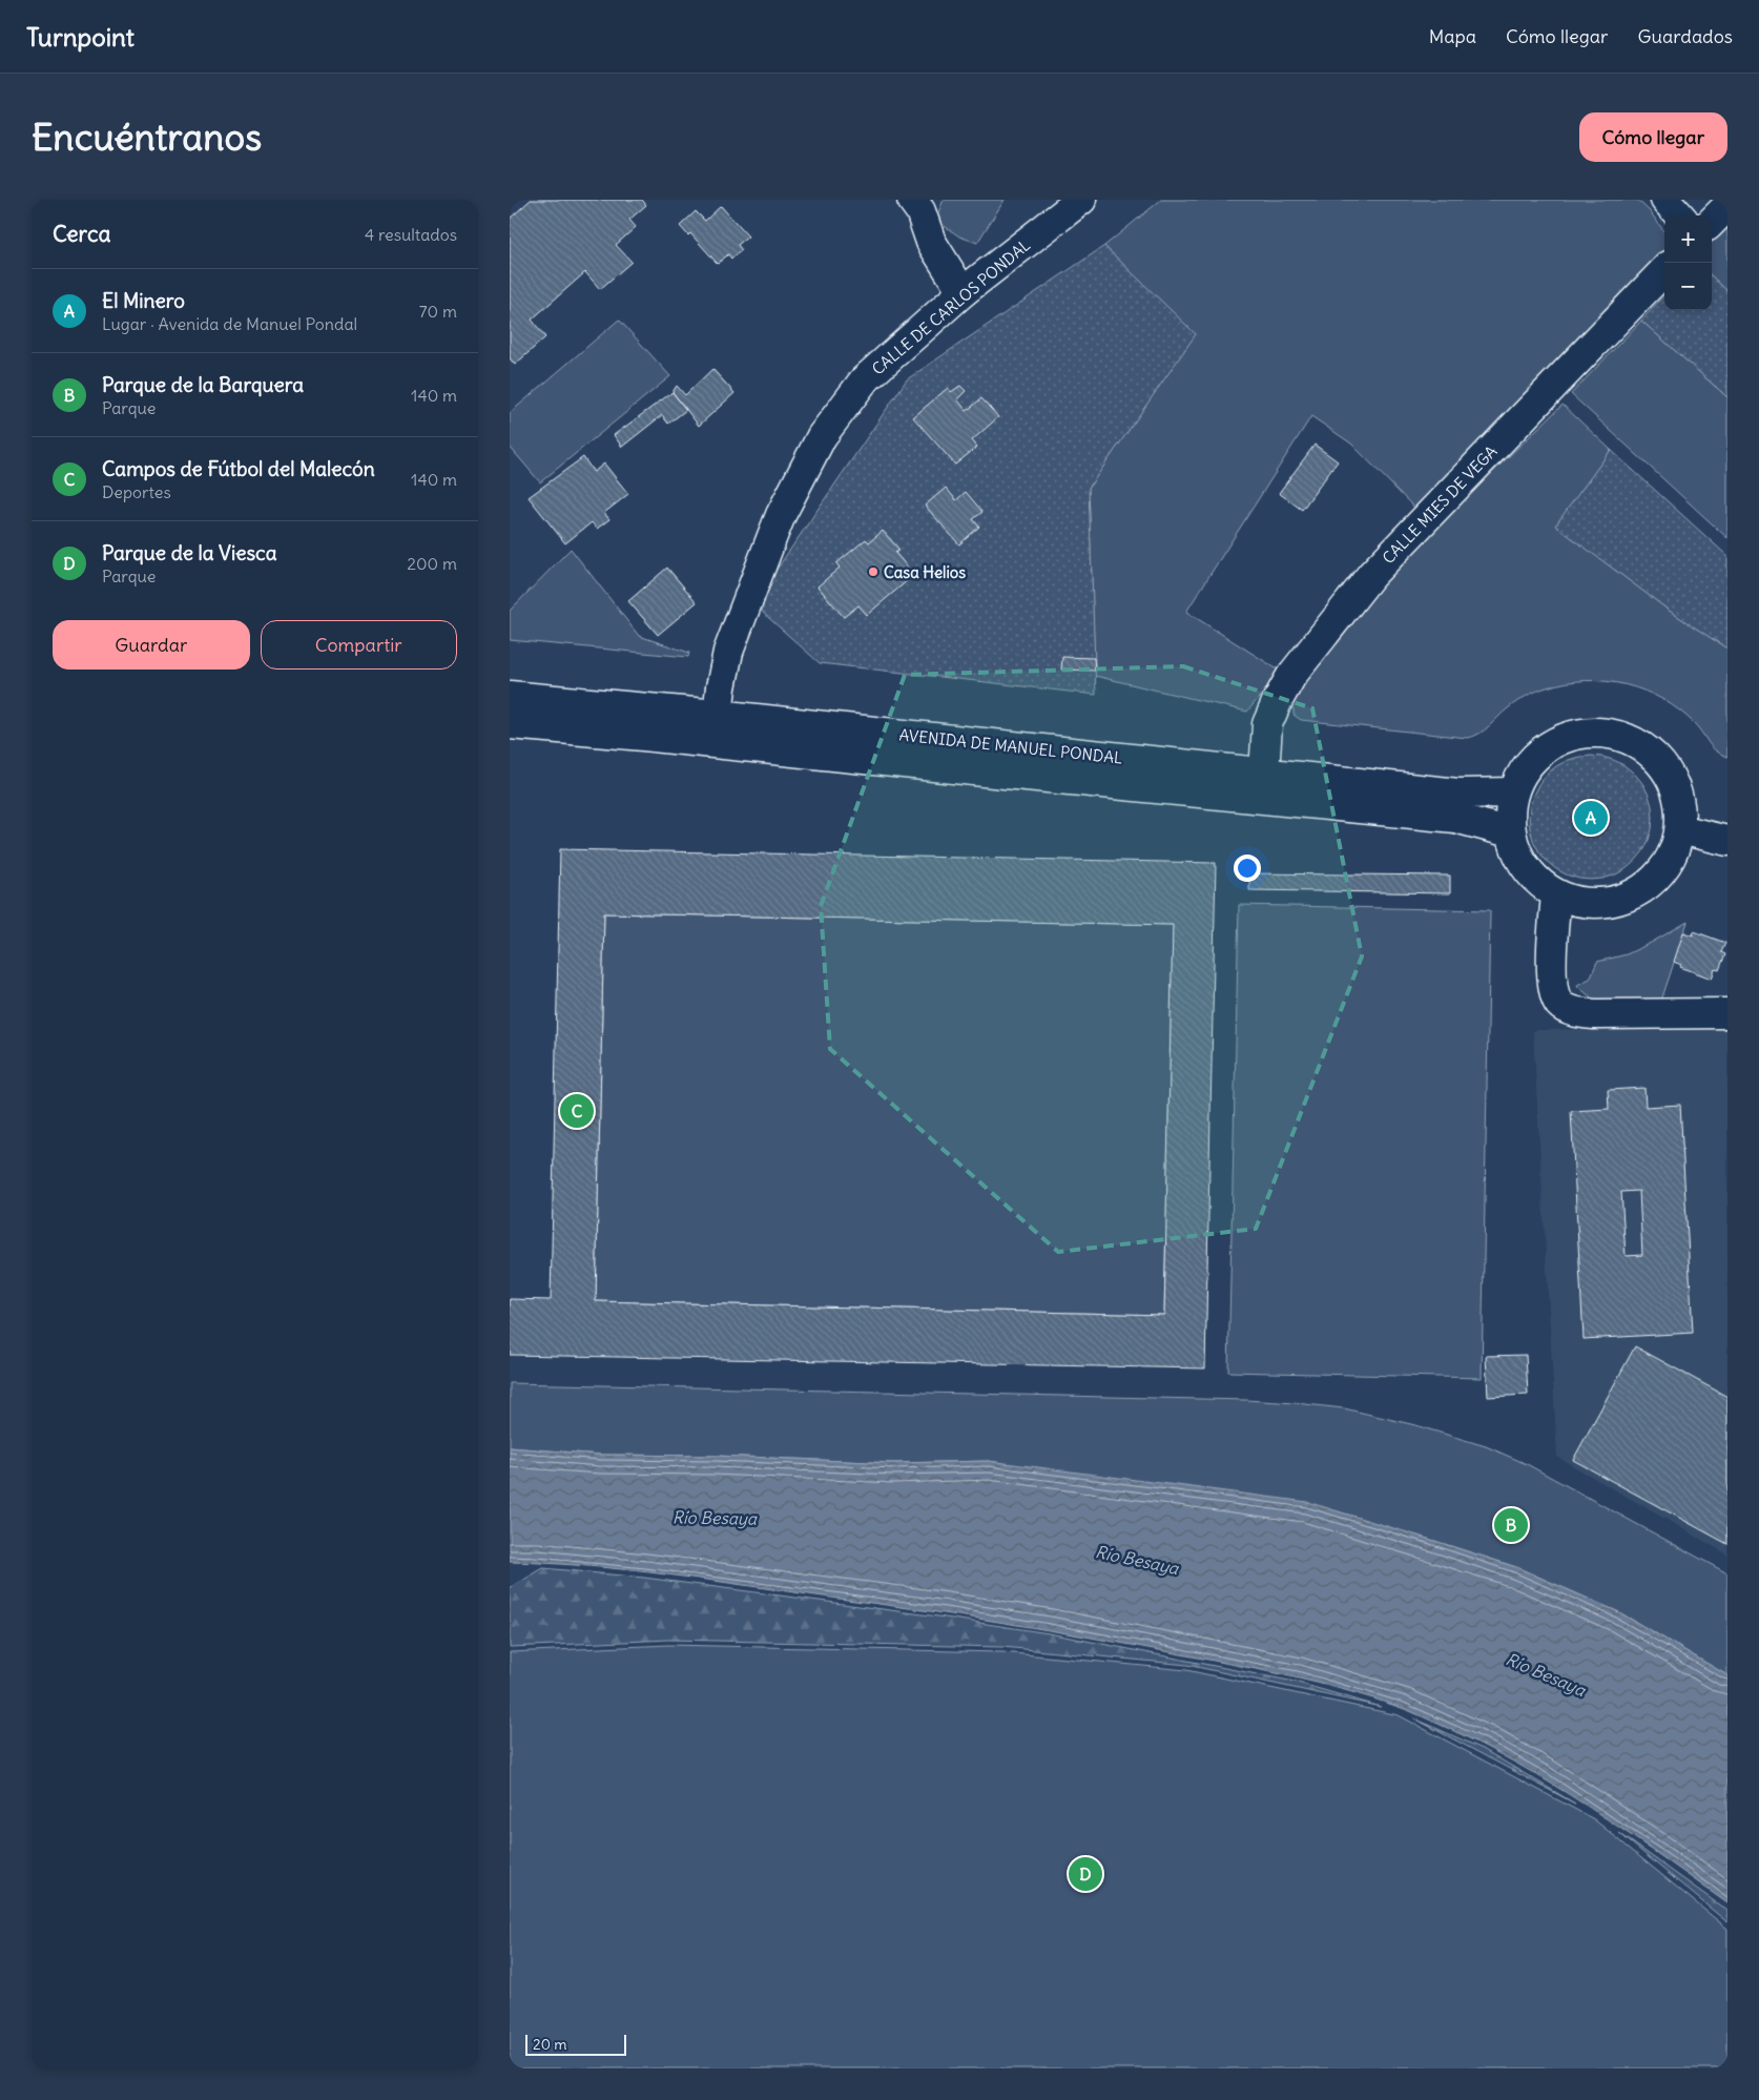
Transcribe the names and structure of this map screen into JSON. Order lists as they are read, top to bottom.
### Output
{
  "streets": {
    "main road": ["CALLE DE CARLOS PONDAL", "CALLE MIES DE VEGA", "AVENIDA DE MANUEL PONDAL"]
  },
  "crossings": [
    ["CALLE DE CARLOS PONDAL", "AVENIDA DE MANUEL PONDAL"],
    ["CALLE MIES DE VEGA", "AVENIDA DE MANUEL PONDAL"]
  ],
  "water": ["Río Besaya"],
  "places": ["Casa Helios"],
  "scale_bar": "20 m",
  "page": {
    "header": "Turnpoint",
    "nav": ["Mapa", "Cómo llegar", "Guardados"],
    "buttons": [
      "Cómo llegar",
      ["Guardar", "Compartir"]
    ],
    "title": "Encuéntranos",
    "heading": ["Cerca", "4 resultados"],
    "map_buttons": ["+", "−"],
    "list": [
      {
        "mark": "A",
        "name": "El Minero",
        "note": "Lugar · Avenida de Manuel Pondal",
        "value": "70 m"
      },
      {
        "mark": "B",
        "name": "Parque de la Barquera",
        "note": "Parque",
        "value": "140 m"
      },
      {
        "mark": "C",
        "name": "Campos de Fútbol del Malecón",
        "note": "Deportes",
        "value": "140 m"
      },
      {
        "mark": "D",
        "name": "Parque de la Viesca",
        "note": "Parque",
        "value": "200 m"
      }
    ],
    "pins": [
      "A",
      "C",
      "B",
      "D"
    ],
    "scale": "20 m"
  }
}
